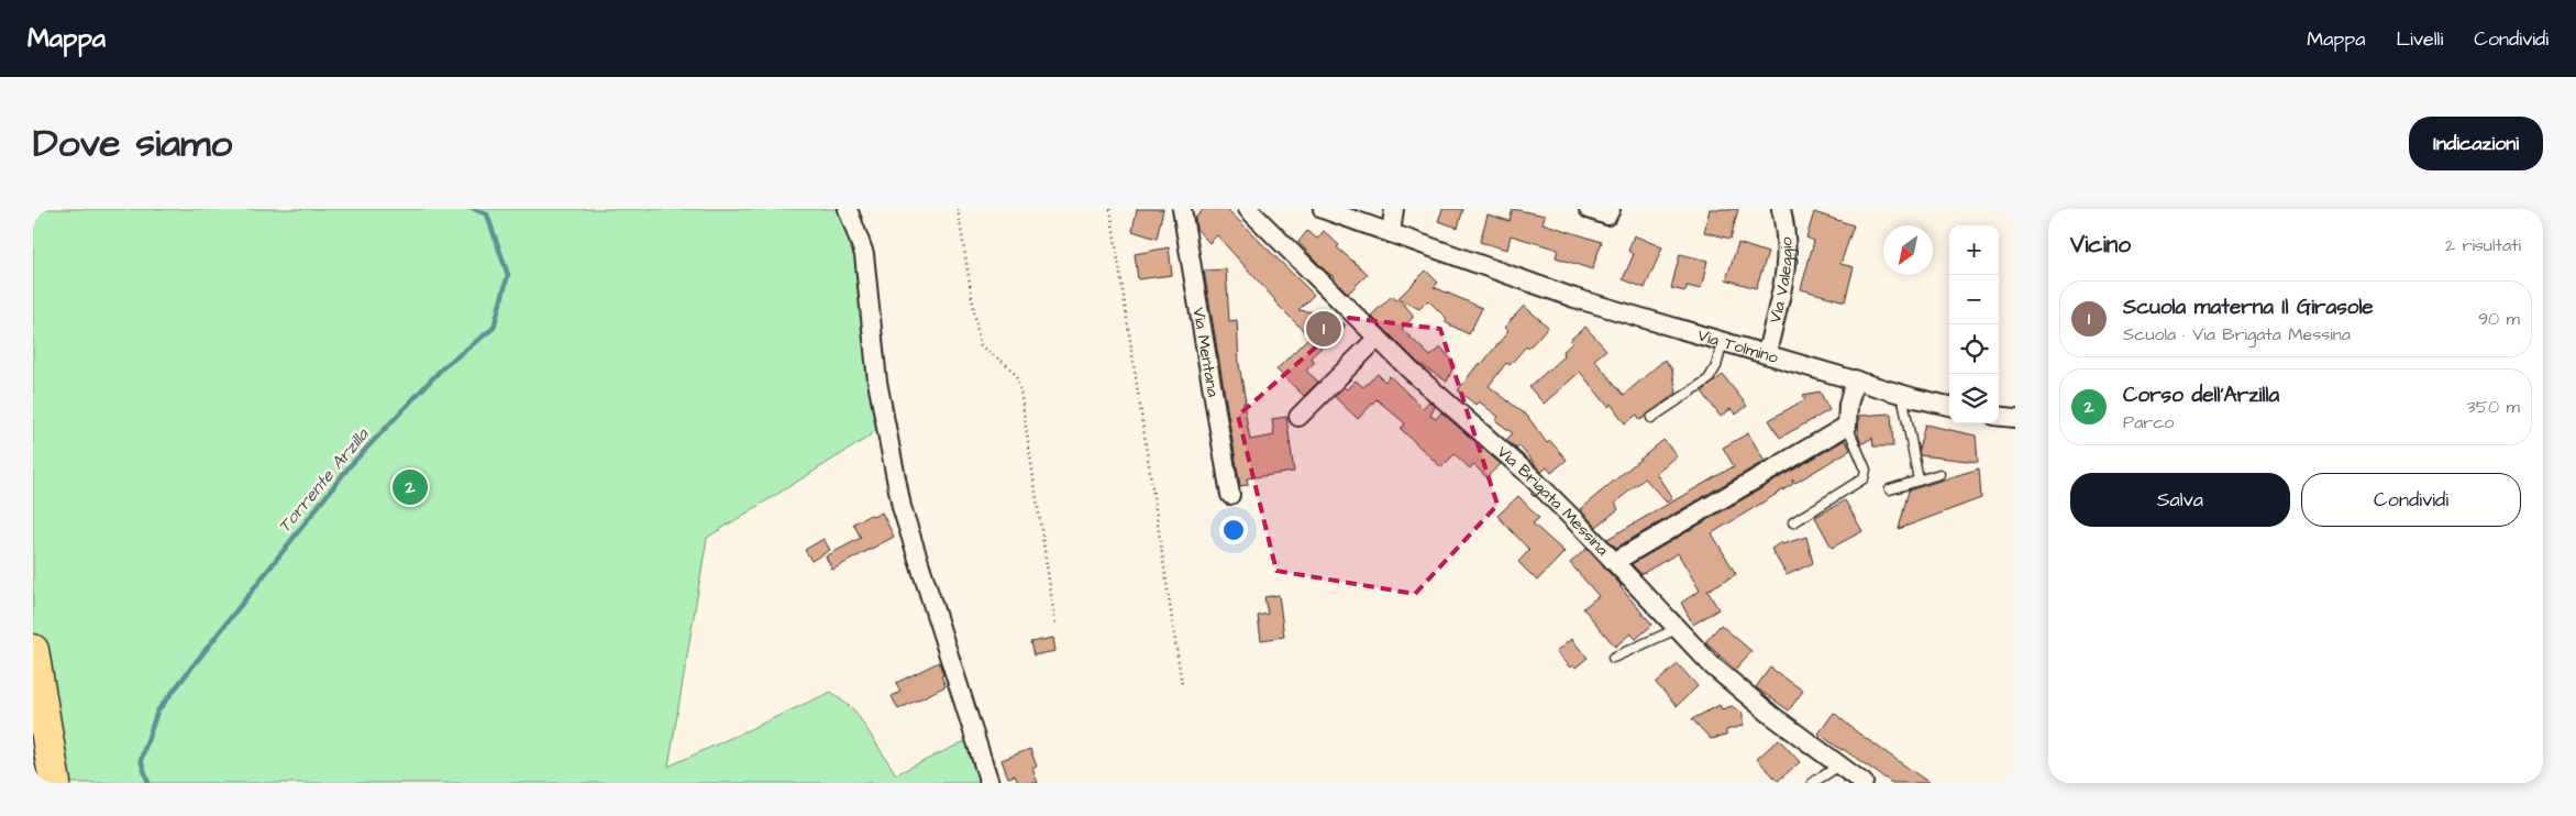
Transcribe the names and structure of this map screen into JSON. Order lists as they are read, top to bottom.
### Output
{
  "streets": {
    "street": [
      "Via Valeggio",
      "Via Tolmino",
      "Via Mentana",
      "Via Brigata Messina"
    ]
  },
  "crossings": [
    ["Via Valeggio", "Via Tolmino"]
  ],
  "water": ["Torrente Arzilla"],
  "north": "bottom left",
  "page": {
    "header": "Mappa",
    "nav": ["Mappa", "Livelli", "Condividi"],
    "title": "Dove siamo",
    "buttons": [
      "Indicazioni",
      ["Salva", "Condividi"]
    ],
    "heading": ["Vicino", "2 risultati"],
    "map_buttons": ["+", "−"],
    "list": [
      {
        "mark": "1",
        "name": "Scuola materna Il Girasole",
        "note": "Scuola · Via Brigata Messina",
        "value": "90 m"
      },
      {
        "mark": "2",
        "name": "Corso dell'Arzilla",
        "note": "Parco",
        "value": "350 m"
      }
    ],
    "pins": ["1", "2"]
  }
}
